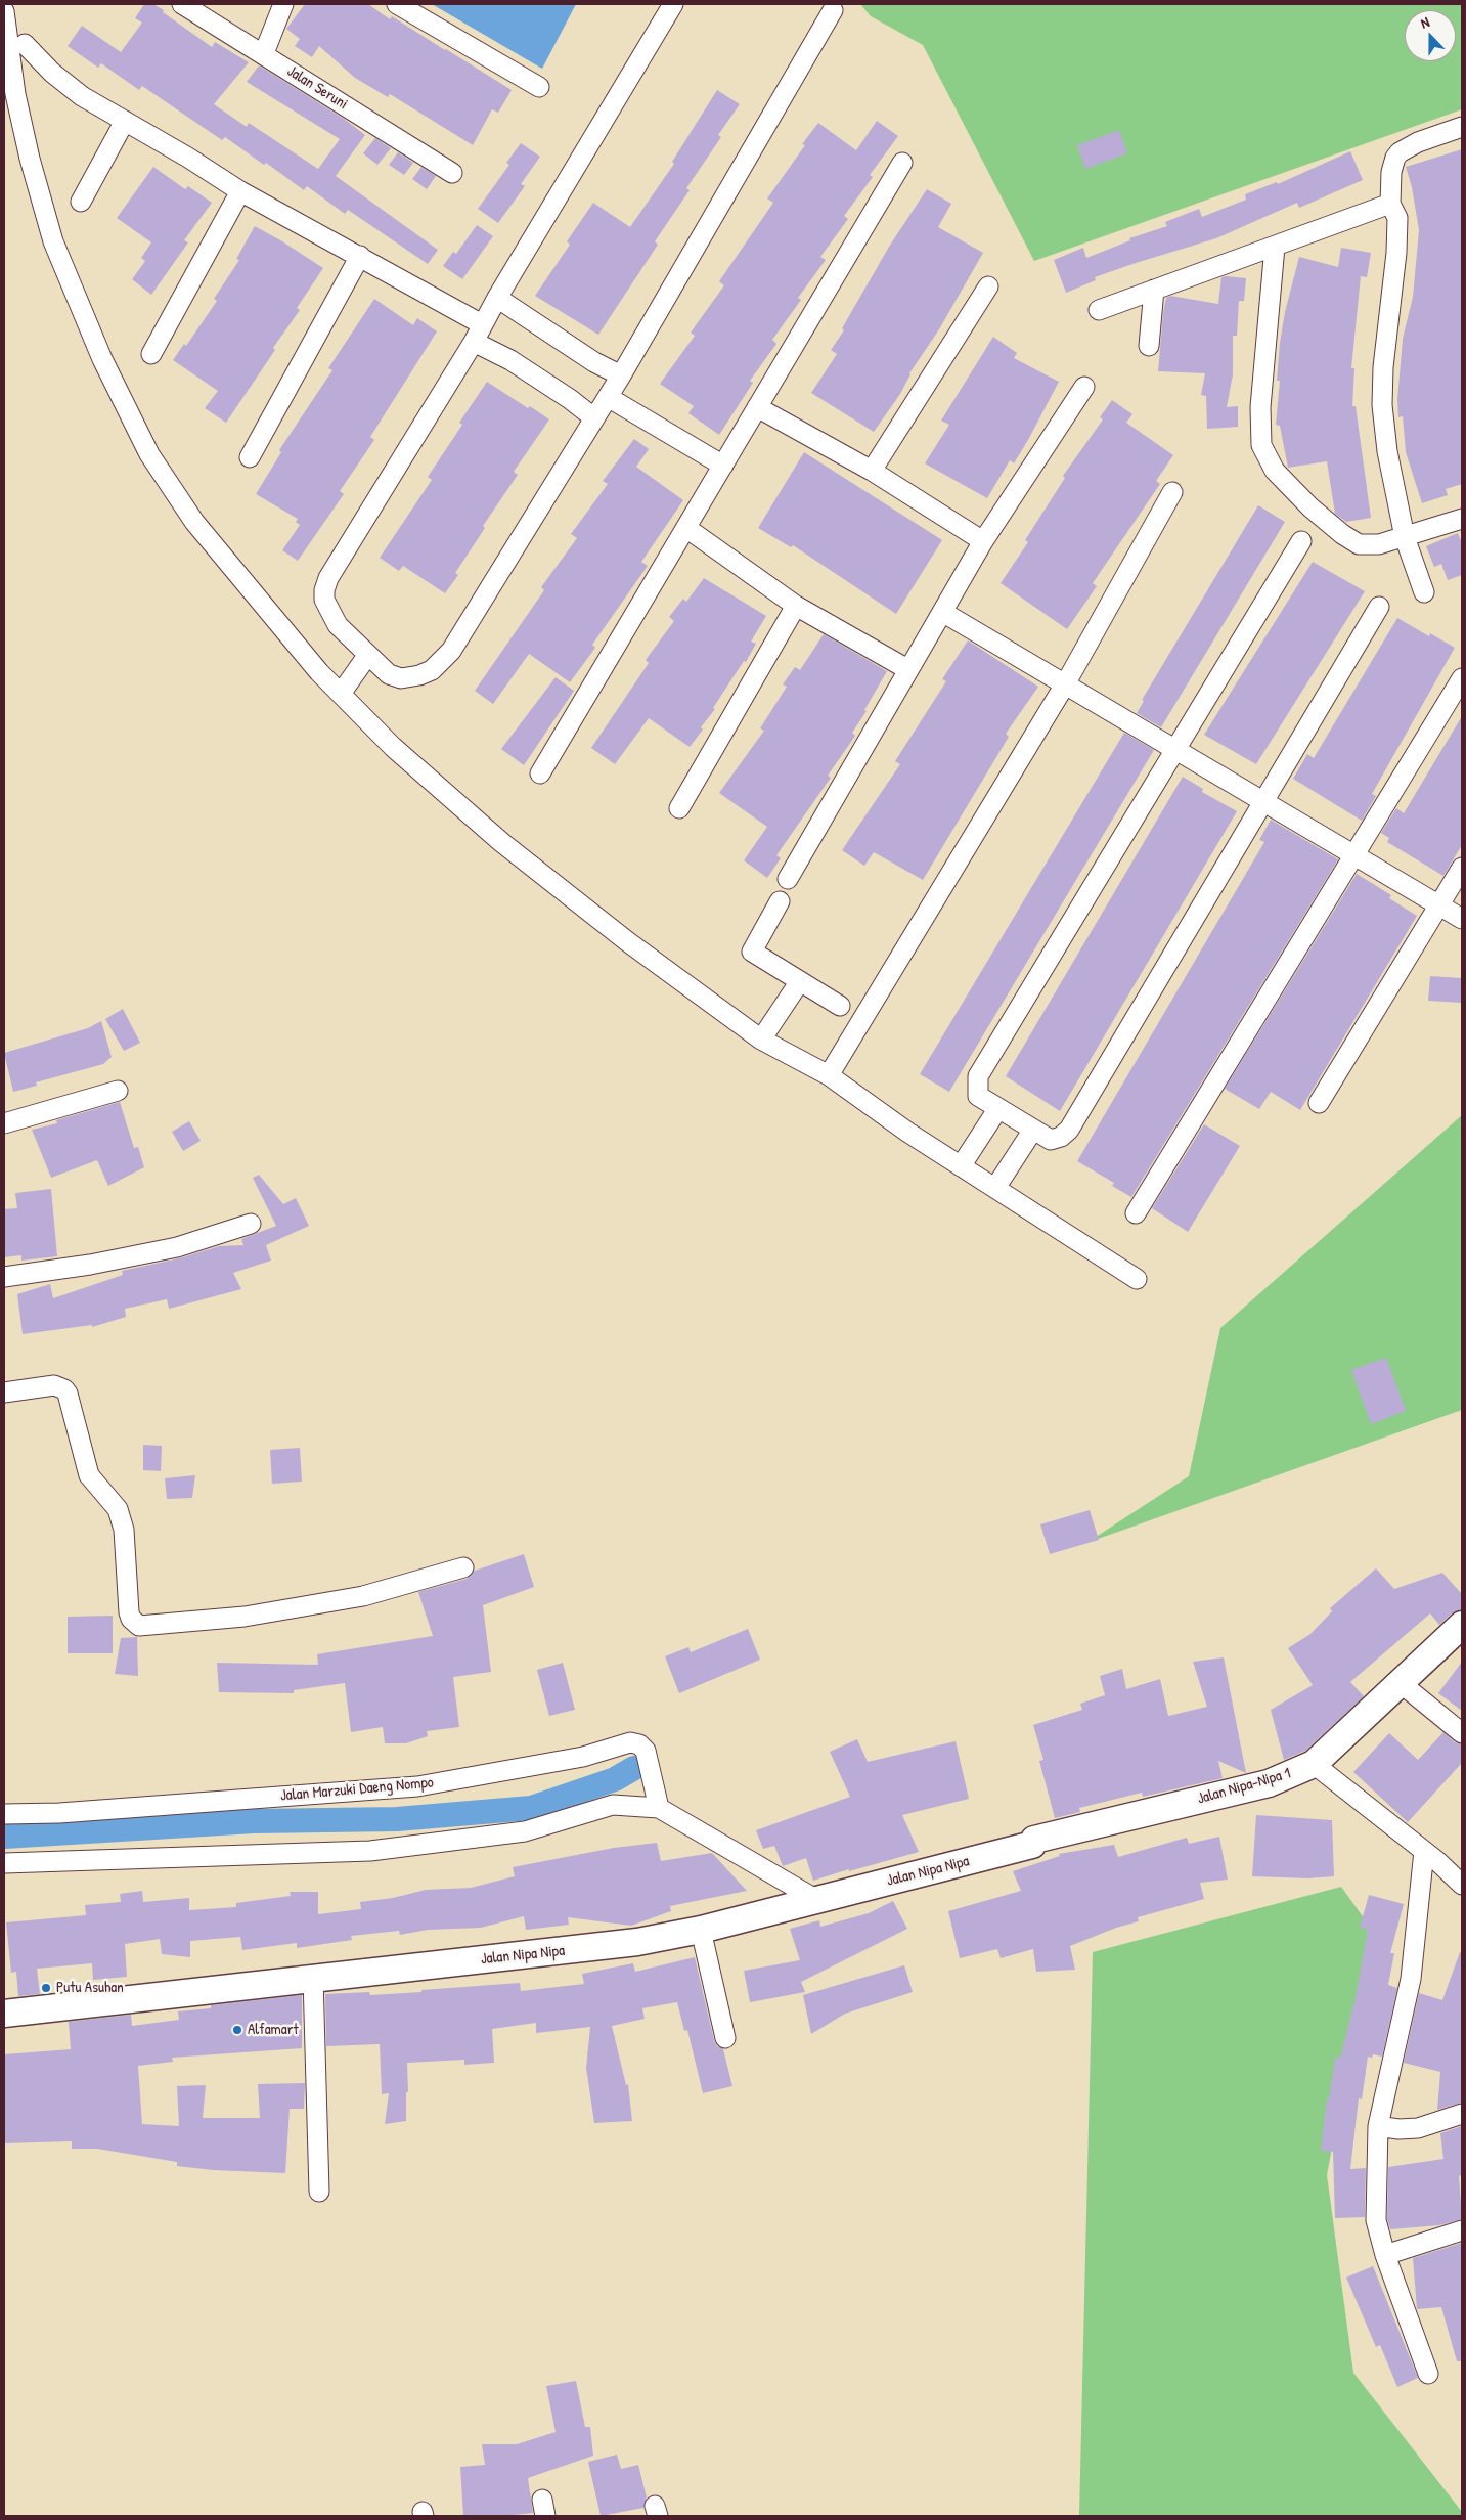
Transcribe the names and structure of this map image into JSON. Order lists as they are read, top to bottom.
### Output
{
  "streets": {
    "street": [
      "Jalan Seruni",
      "Jalan Nipa-Nipa 1",
      "Jalan Marzuki Daeng Nompo",
      "Jalan Nipa Nipa"
    ]
  },
  "crossings": [
    ["Jalan Nipa-Nipa 1", "Jalan Nipa Nipa"]
  ],
  "places": ["Putu Asuhan", "Alfamart"],
  "north": "top"
}
